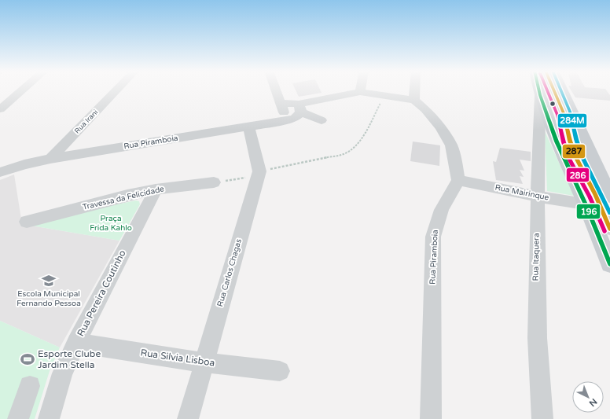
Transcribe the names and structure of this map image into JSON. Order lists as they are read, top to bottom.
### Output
{
  "streets": {
    "street": [
      "Rua Irani",
      "Rua Piramboia",
      "Rua Mairinque",
      "Travessa da Felicidade",
      "Rua Itaquera",
      "Rua Carlos Chagas",
      "Rua Pereira Coutinho",
      "Rua Silvia Lisboa"
    ]
  },
  "crossings": [
    ["Rua Irani", "Rua Piramboia"],
    ["Rua Piramboia", "Rua Mairinque"],
    ["Rua Piramboia", "Rua Carlos Chagas"],
    ["Rua Mairinque", "Rua Itaquera"],
    ["Travessa da Felicidade", "Rua Pereira Coutinho"],
    ["Rua Carlos Chagas", "Rua Silvia Lisboa"],
    ["Rua Pereira Coutinho", "Rua Silvia Lisboa"]
  ],
  "parks": ["Praça Frida Kahlo"],
  "places": {
    "school or university": ["Escola Municipal Fernando Pessoa"],
    "sports": ["Esporte Clube Jardim Stella"]
  },
  "lines": [
    "transit line 287",
    "transit line 286",
    "transit line 284M",
    "transit line 196"
  ],
  "north": "bottom right"
}
